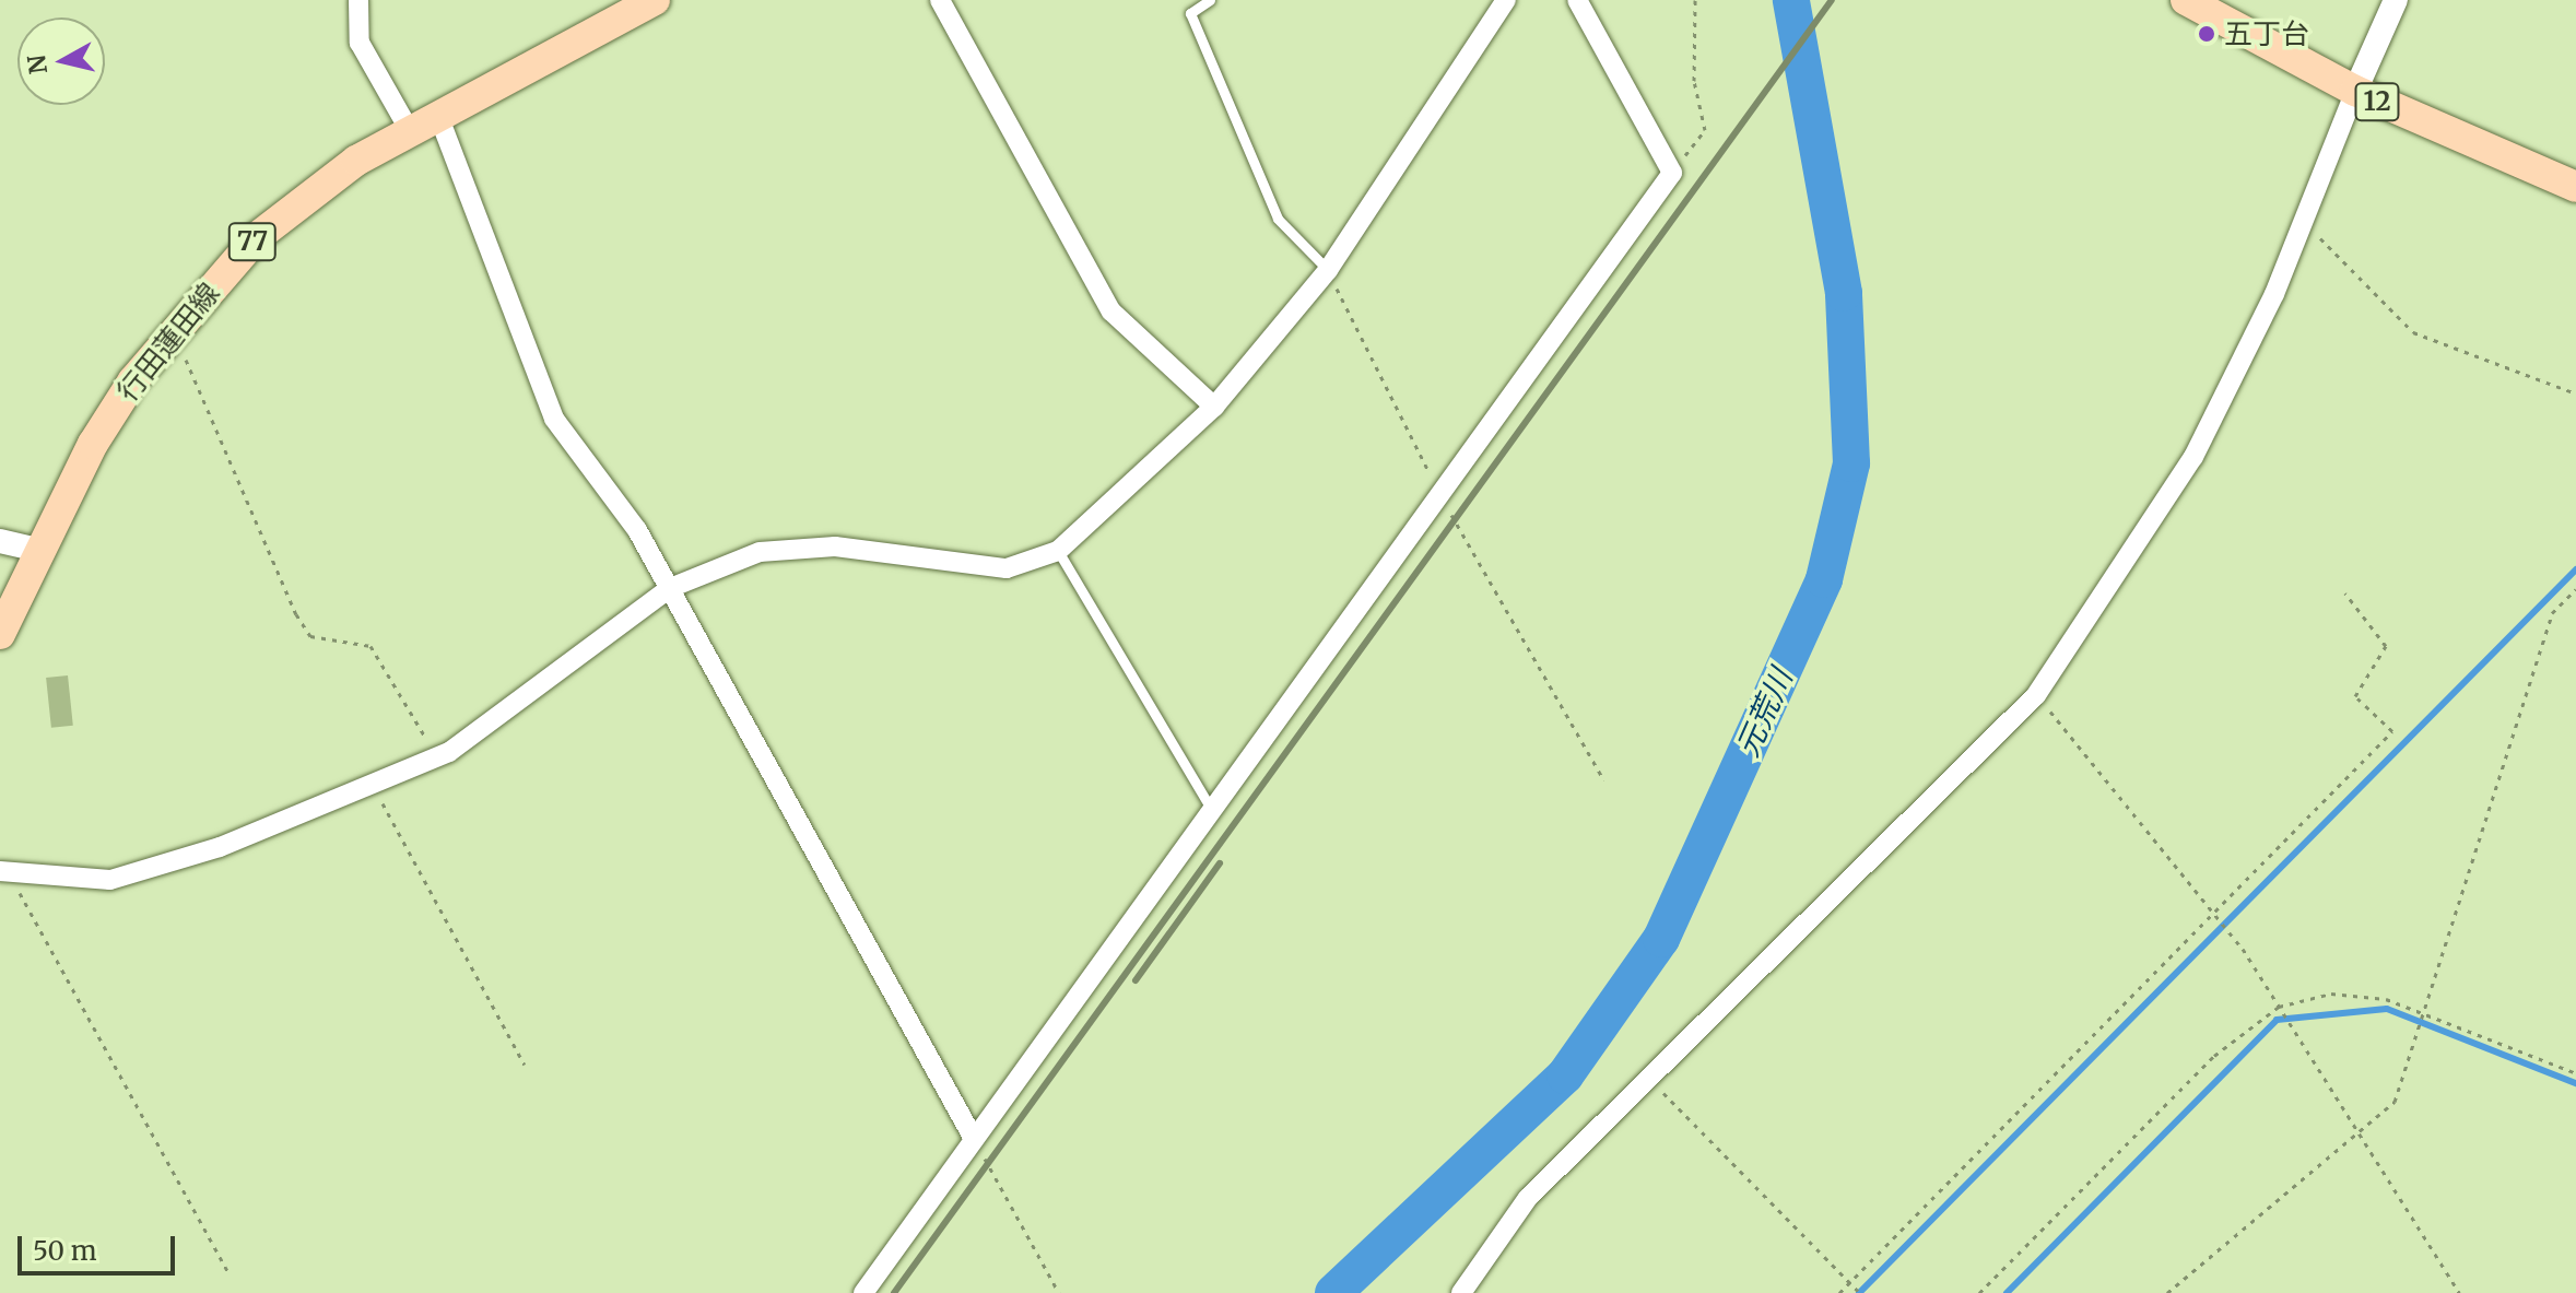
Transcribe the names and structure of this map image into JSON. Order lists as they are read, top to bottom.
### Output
{
  "streets": {
    "main road": ["12", "77", "行田蓮田線"]
  },
  "water": ["元荒川"],
  "places": ["五丁台"],
  "scale_bar": "50 m",
  "north": "left"
}
